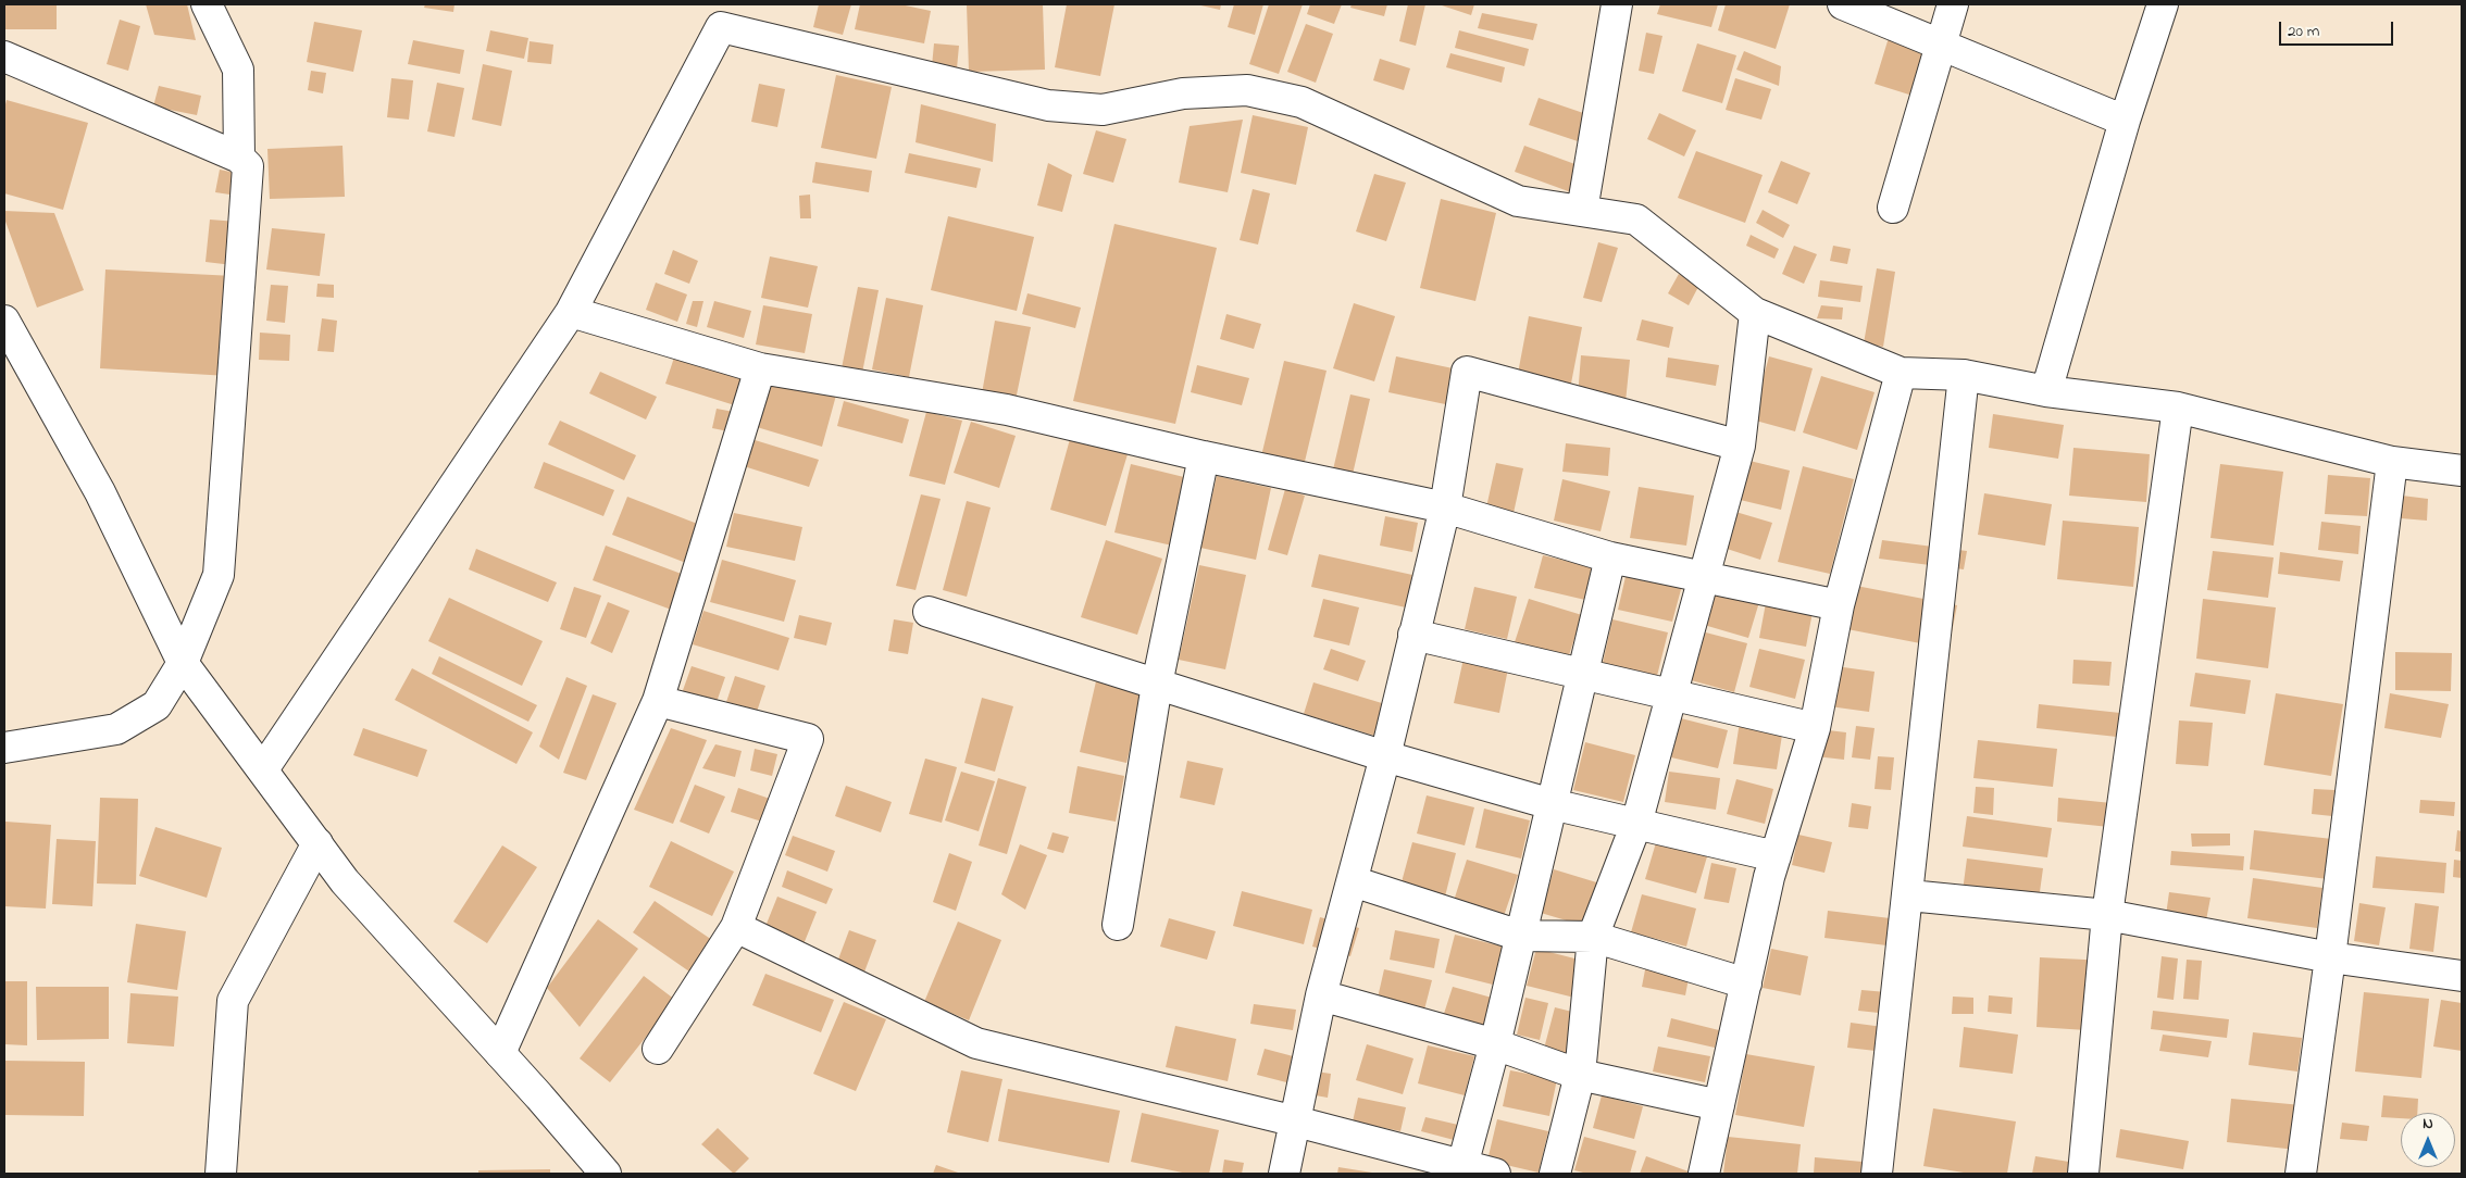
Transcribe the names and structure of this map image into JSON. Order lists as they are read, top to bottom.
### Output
{
  "scale_bar": "20 m",
  "north": "top"
}
